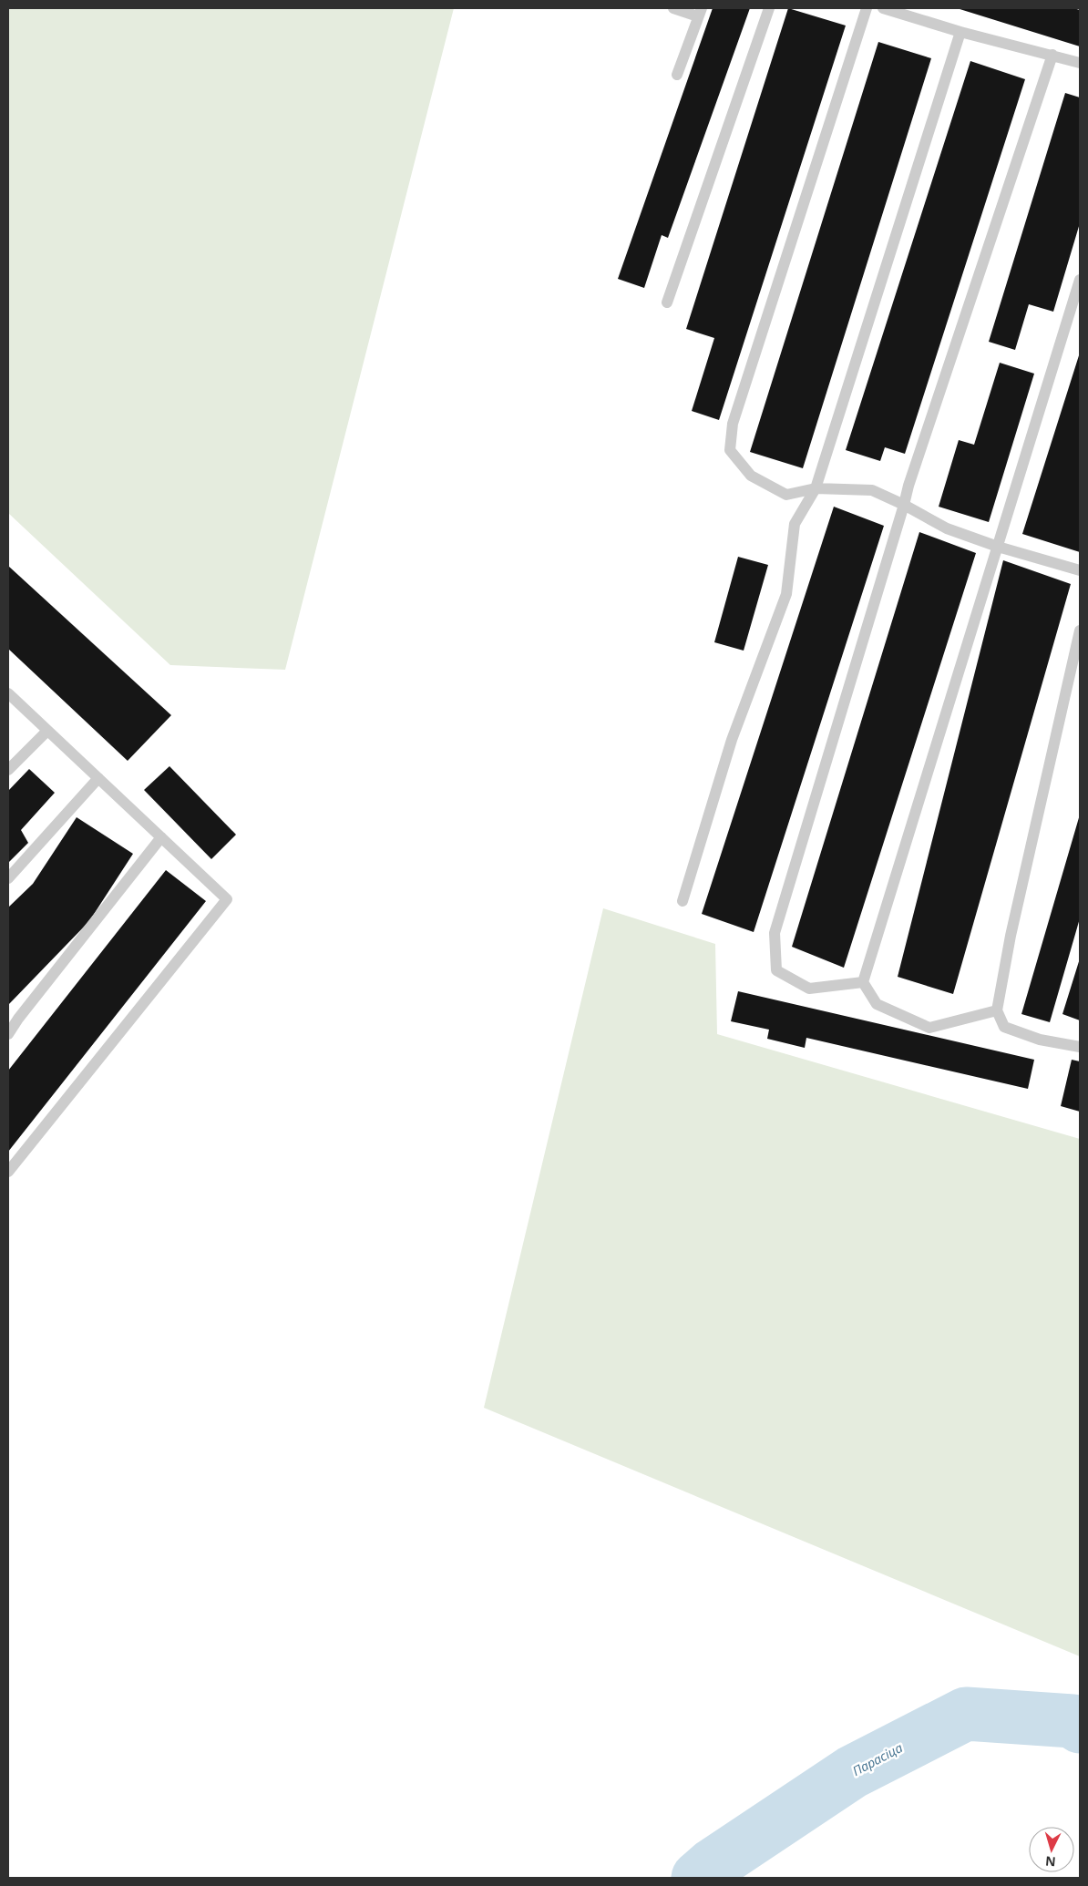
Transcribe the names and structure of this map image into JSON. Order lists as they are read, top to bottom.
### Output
{
  "water": ["Парасіца"],
  "north": "bottom"
}
